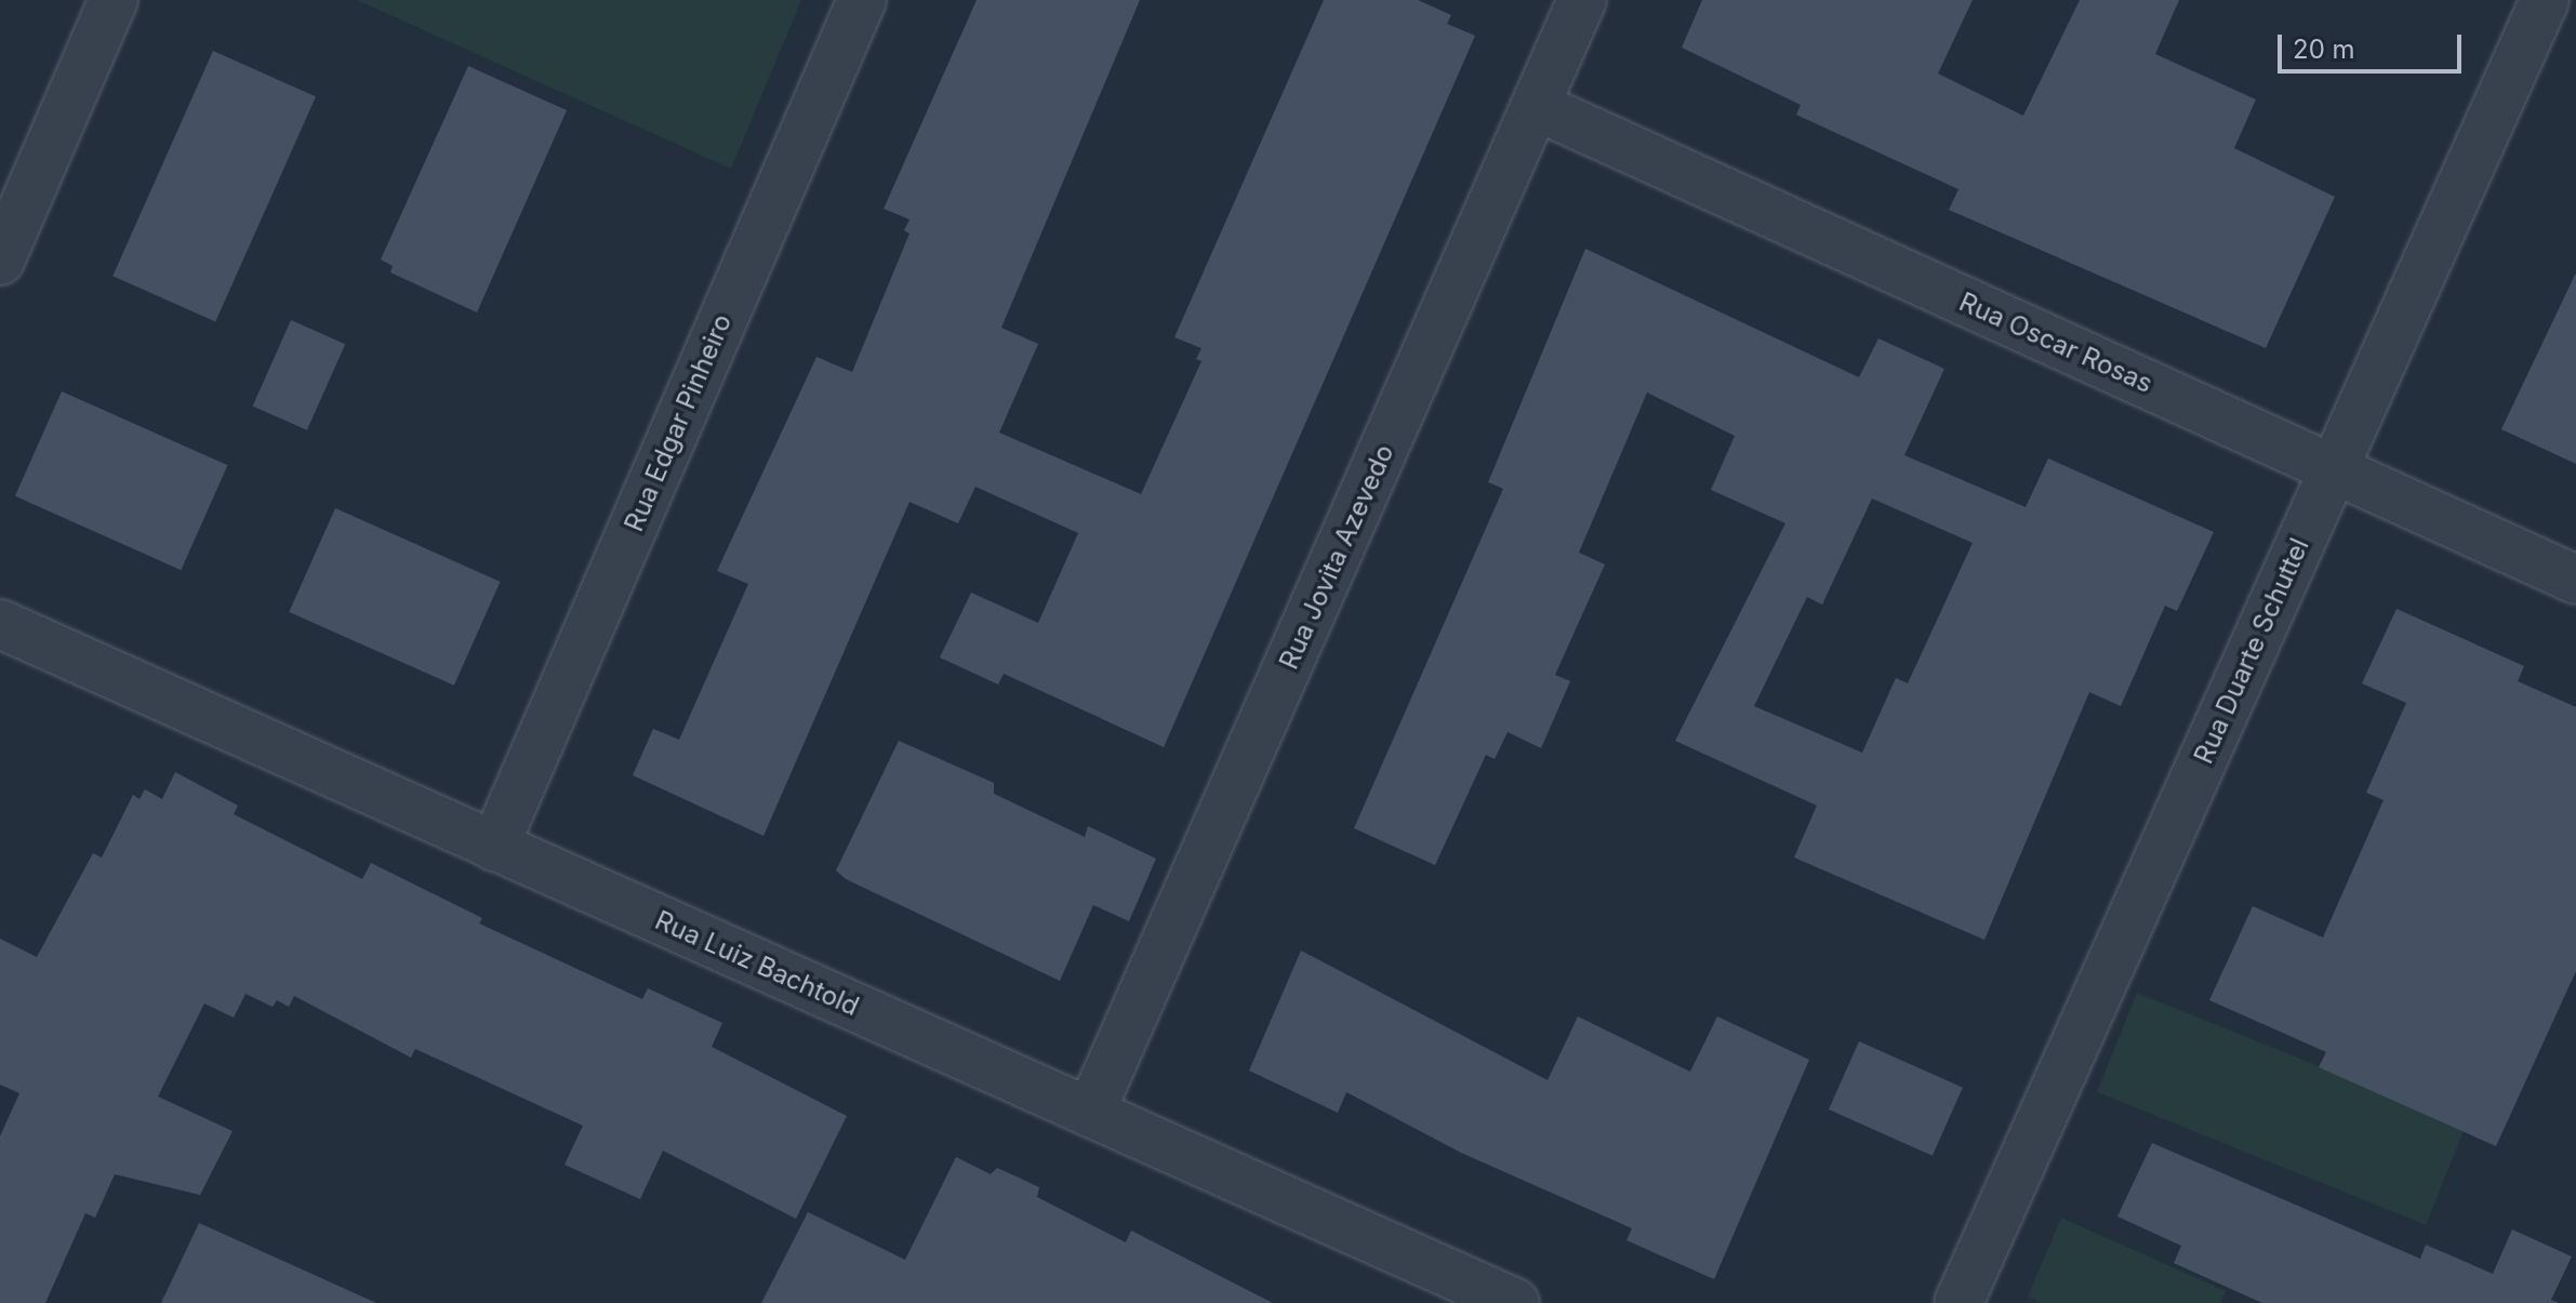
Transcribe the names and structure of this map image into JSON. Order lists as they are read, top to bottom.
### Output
{
  "streets": {
    "street": [
      "Rua Oscar Rosas",
      "Rua Edgar Pinheiro",
      "Rua Jovita Azevedo",
      "Rua Duarte Schuttel",
      "Rua Luiz Bachtold"
    ]
  },
  "crossings": [
    ["Rua Oscar Rosas", "Rua Jovita Azevedo"],
    ["Rua Oscar Rosas", "Rua Duarte Schuttel"],
    ["Rua Edgar Pinheiro", "Rua Luiz Bachtold"],
    ["Rua Jovita Azevedo", "Rua Luiz Bachtold"]
  ],
  "scale_bar": "20 m"
}
